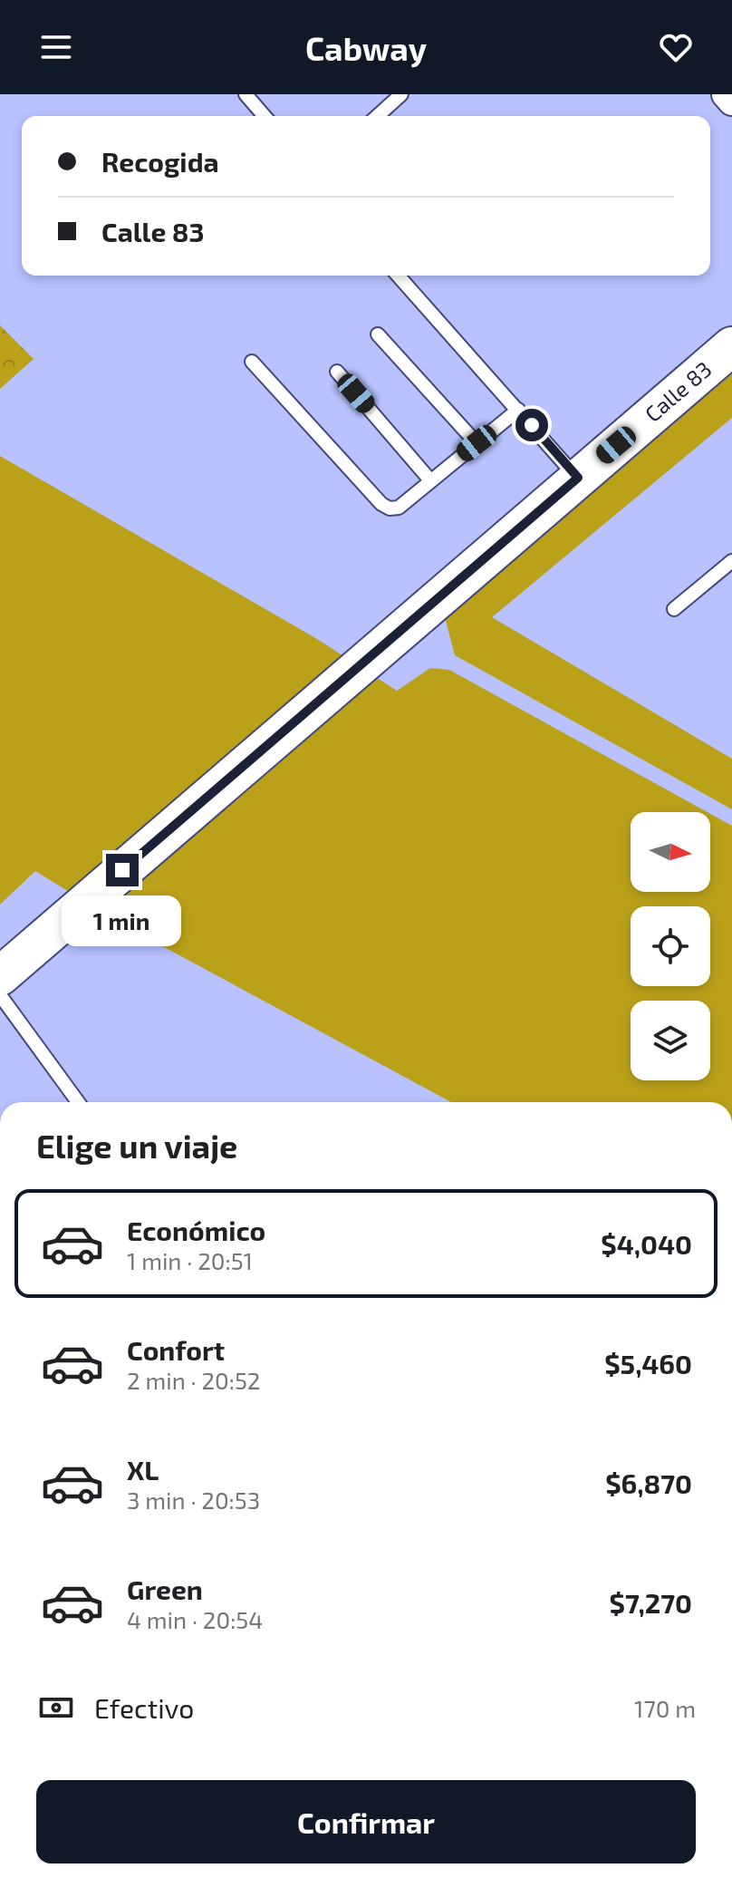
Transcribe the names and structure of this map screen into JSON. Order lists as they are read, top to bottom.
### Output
{
  "streets": {
    "street": ["Calle 83"]
  },
  "north": "right",
  "page": {
    "header": "Cabway",
    "banner": ["Recogida", "Calle 83"],
    "bubble": "1 min",
    "heading": "Elige un viaje",
    "list": [
      {
        "name": "Económico",
        "note": "1 min · 20:51",
        "value": "$4,040"
      },
      {
        "name": "Confort",
        "note": "2 min · 20:52",
        "value": "$5,460"
      },
      {
        "name": "XL",
        "note": "3 min · 20:53",
        "value": "$6,870"
      },
      {
        "name": "Green",
        "note": "4 min · 20:54",
        "value": "$7,270"
      }
    ],
    "pay": ["Efectivo", "170 m"],
    "buttons": "Confirmar"
  }
}
